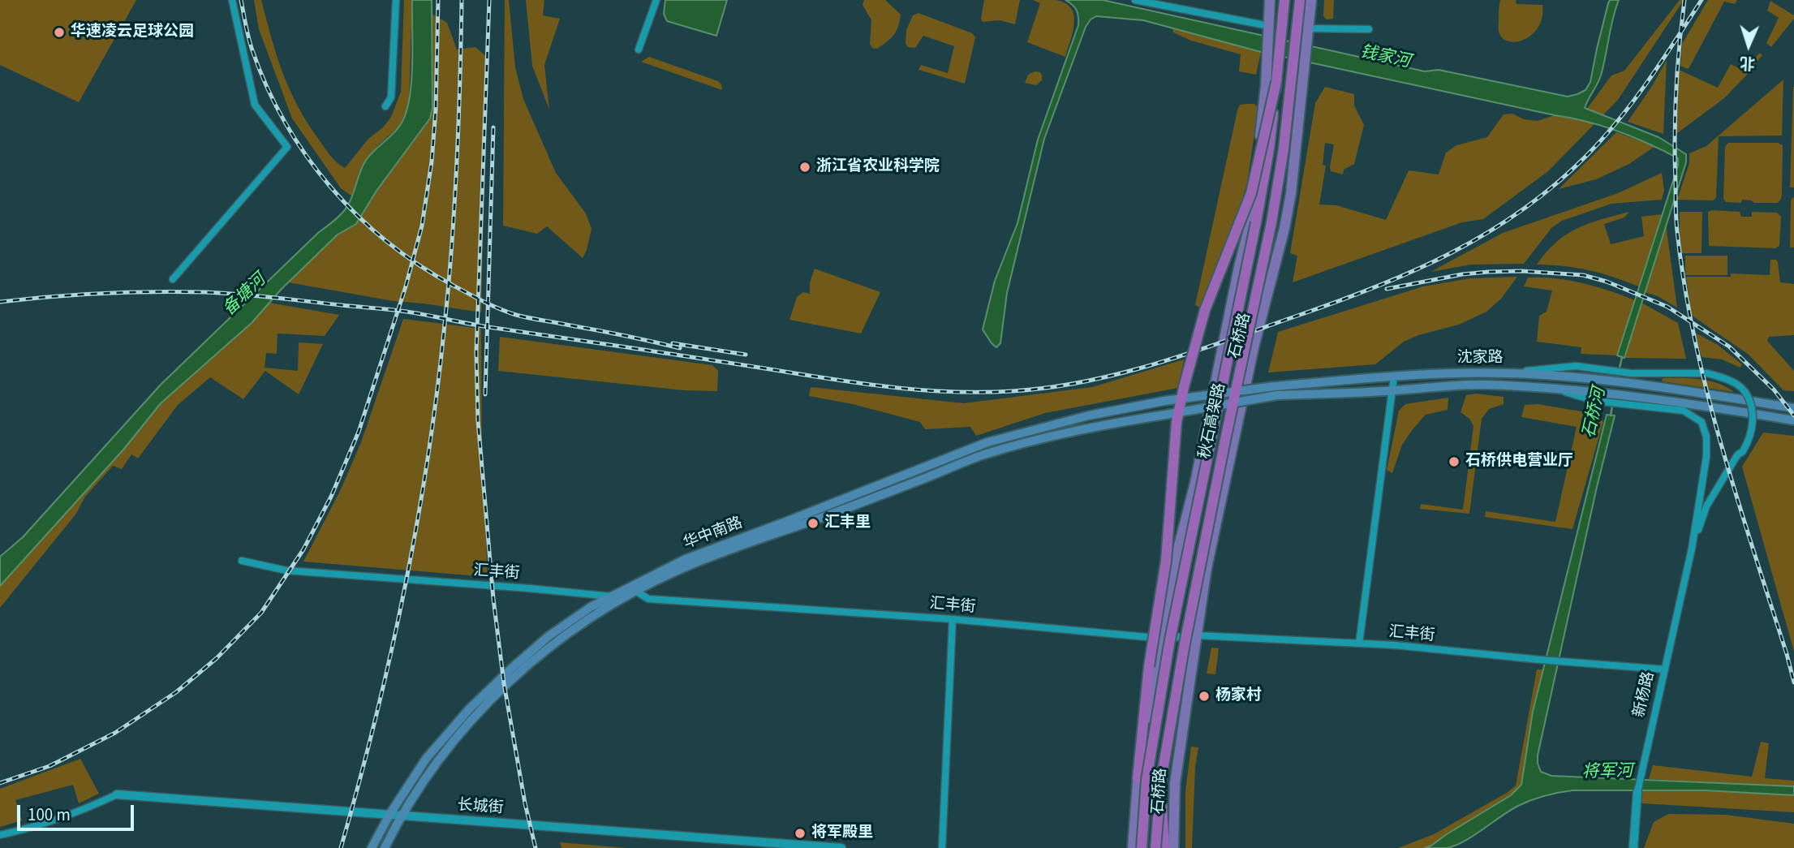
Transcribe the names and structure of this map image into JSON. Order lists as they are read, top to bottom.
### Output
{
  "streets": {
    "highway": ["秋石高架路"],
    "main road": ["石桥路", "沈家路", "华中南路"],
    "street": ["汇丰街", "新杨路", "长城街"]
  },
  "crossings": [
    ["石桥路", "汇丰街"],
    ["沈家路", "华中南路"],
    ["华中南路", "汇丰街"],
    ["华中南路", "长城街"],
    ["汇丰街", "新杨路"]
  ],
  "water": [
    "钱家河",
    "备塘河",
    "石桥河",
    "将军河"
  ],
  "places": [
    "华速凌云足球公园",
    "浙江省农业科学院",
    "石桥供电营业厅",
    "汇丰里",
    "杨家村",
    "将军殿里"
  ],
  "scale_bar": "100 m",
  "north": "bottom"
}
